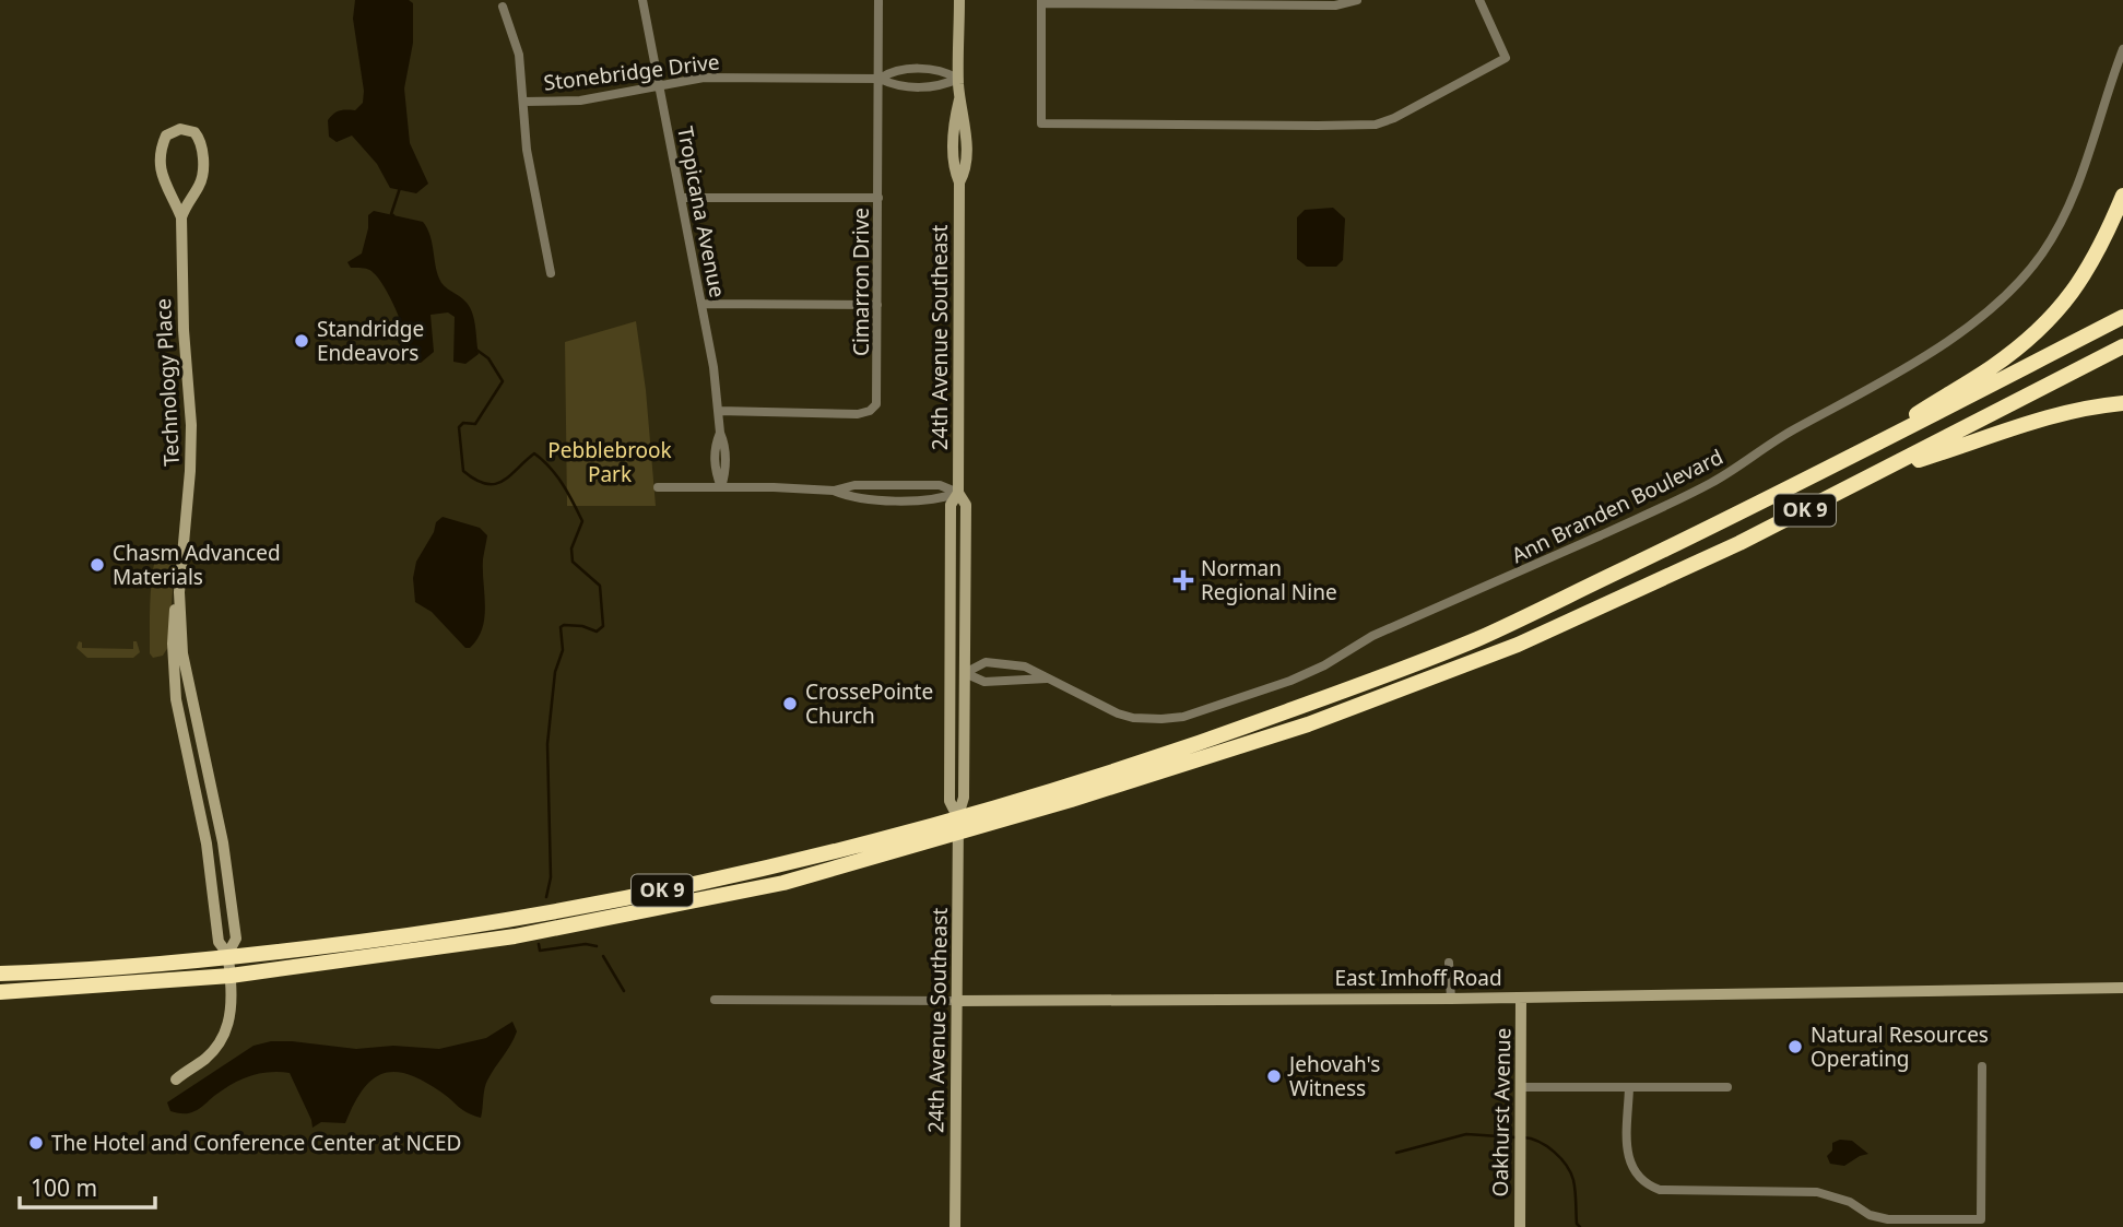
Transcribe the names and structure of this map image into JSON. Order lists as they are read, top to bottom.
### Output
{
  "streets": {
    "highway": ["OK 9"],
    "street": [
      "Stonebridge Drive",
      "Tropicana Avenue",
      "Cimarron Drive",
      "24th Avenue Southeast",
      "Technology Place",
      "Ann Branden Boulevard",
      "East Imhoff Road",
      "Oakhurst Avenue"
    ]
  },
  "crossings": [
    ["Stonebridge Drive", "Tropicana Avenue"],
    ["Stonebridge Drive", "Cimarron Drive"],
    ["Stonebridge Drive", "24th Avenue Southeast"],
    ["Tropicana Avenue", "Cimarron Drive"],
    ["24th Avenue Southeast", "Ann Branden Boulevard"],
    ["24th Avenue Southeast", "OK 9"],
    ["24th Avenue Southeast", "East Imhoff Road"],
    ["Technology Place", "OK 9"],
    ["East Imhoff Road", "Oakhurst Avenue"]
  ],
  "parks": ["Pebblebrook Park"],
  "places": {
    "other": [
      "Standridge Endeavors",
      "Chasm Advanced Materials",
      "CrossePointe Church",
      "Natural Resources Operating",
      "Jehovah's Witness",
      "The Hotel and Conference Center at NCED"
    ],
    "health": ["Norman Regional Nine"]
  },
  "scale_bar": "100 m"
}
